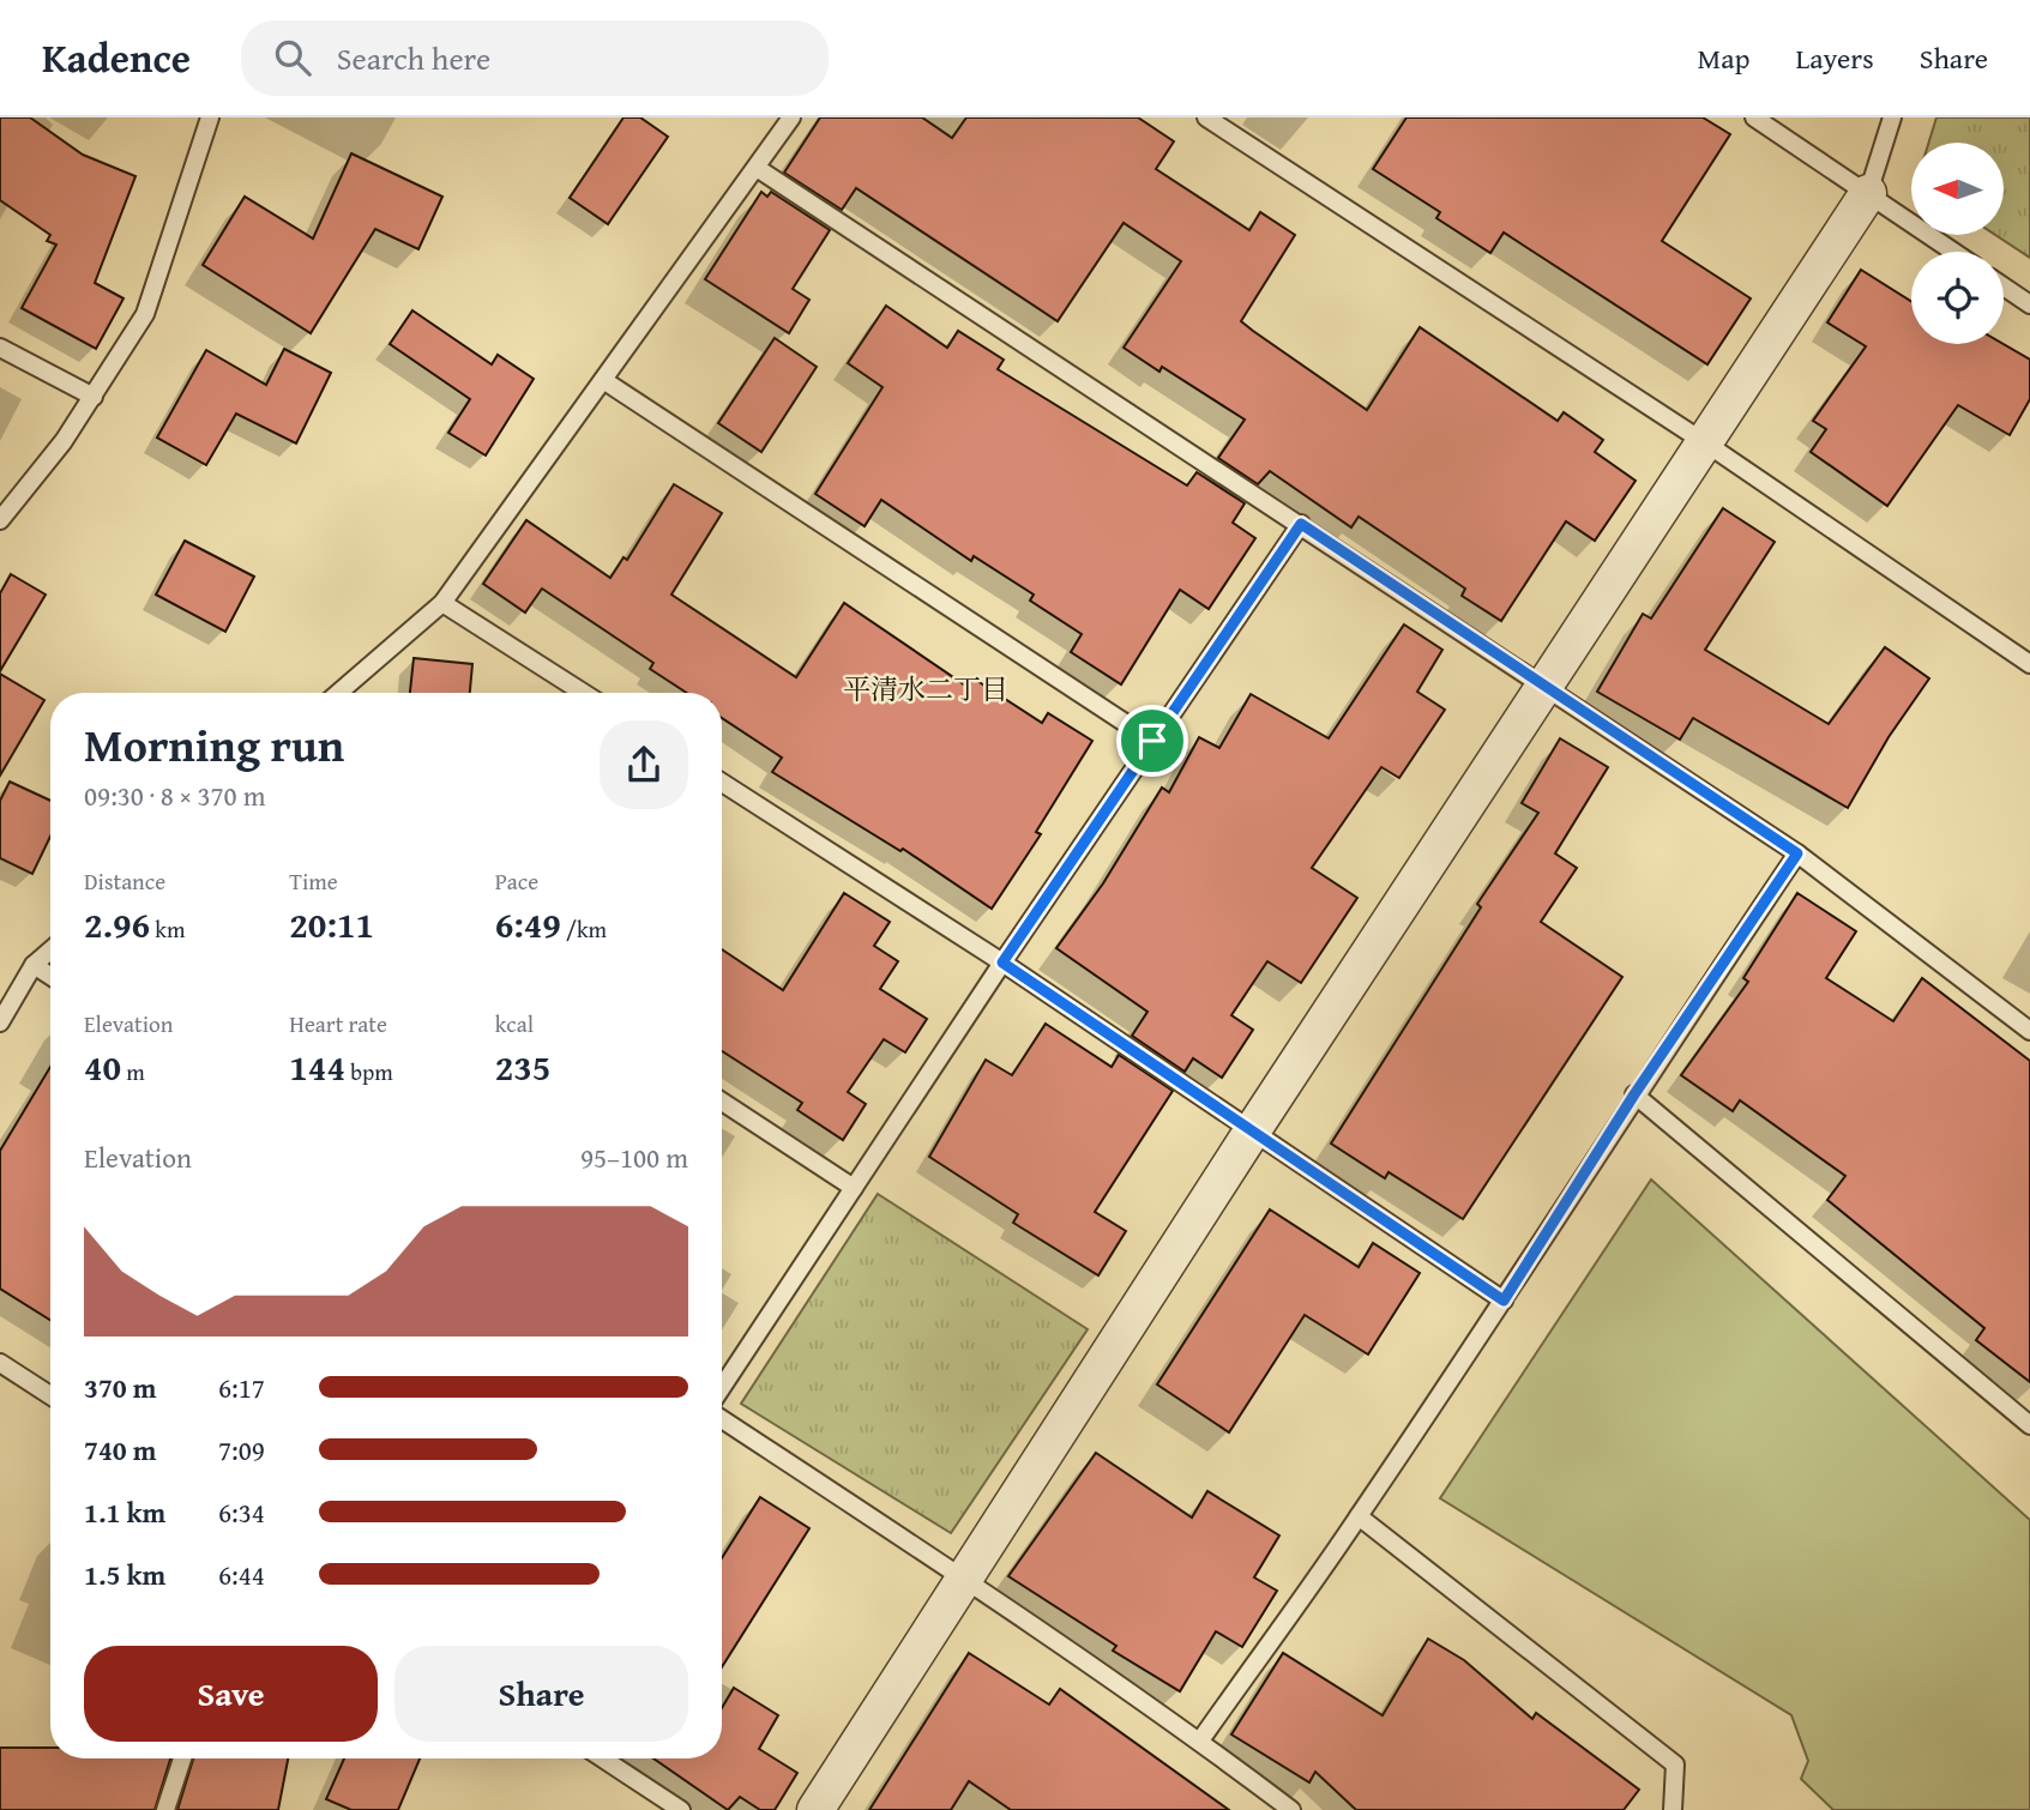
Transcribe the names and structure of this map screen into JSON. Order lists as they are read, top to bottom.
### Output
{
  "districts": ["平清水二丁目"],
  "north": "left",
  "page": {
    "header": "Kadence",
    "search": "Search here",
    "nav": ["Map", "Layers", "Share"],
    "heading": ["Morning run", "09:30 · 8 × 370 m"],
    "stats": [
      ["Distance", "2.96 km"],
      ["Time", "20:11"],
      ["Pace", "6:49 /km"],
      ["Elevation", "40 m"],
      ["Heart rate", "144 bpm"],
      ["kcal", "235"]
    ],
    "chart": ["Elevation", "95–100 m"],
    "list": [
      {
        "name": "370 m",
        "note": "6:17"
      },
      {
        "name": "740 m",
        "note": "7:09"
      },
      {
        "name": "1.1 km",
        "note": "6:34"
      },
      {
        "name": "1.5 km",
        "note": "6:44"
      }
    ],
    "buttons": ["Save", "Share"]
  }
}
